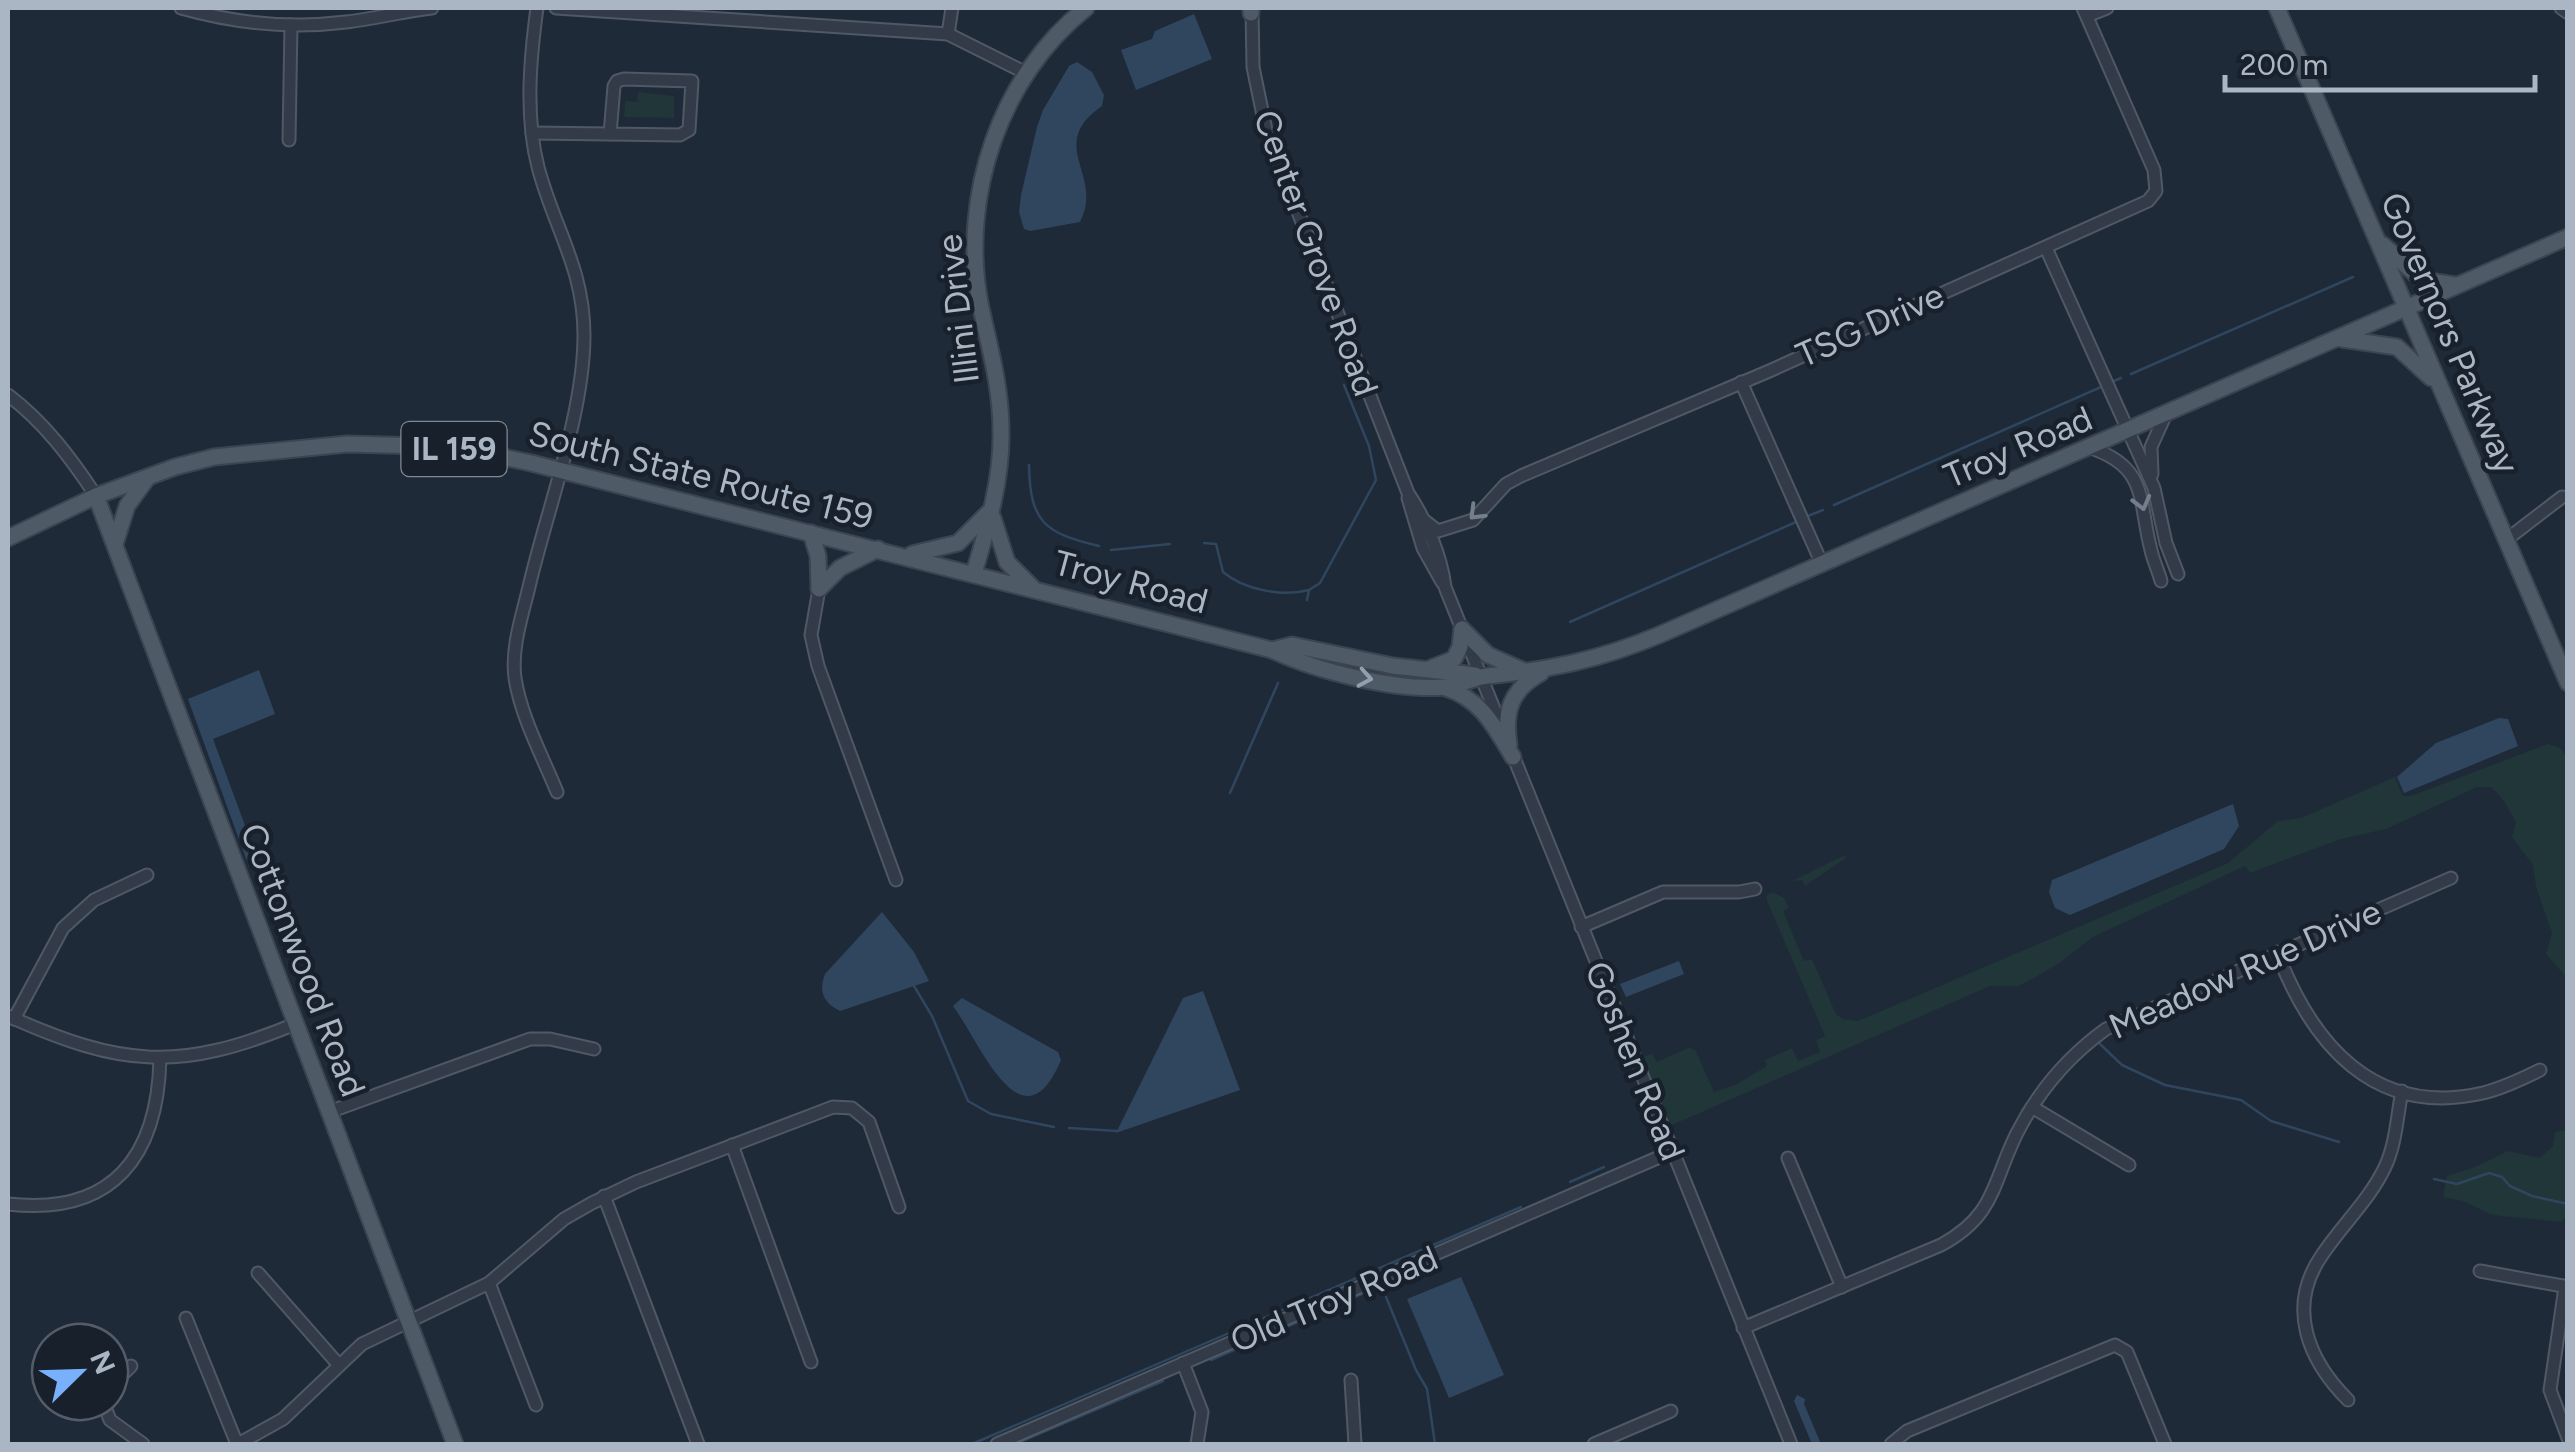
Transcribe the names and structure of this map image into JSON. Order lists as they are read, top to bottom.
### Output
{
  "streets": {
    "main road": [
      "Illini Drive",
      "Governors Parkway",
      "Troy Road",
      "IL 159",
      "South State Route 159",
      "Cottonwood Road"
    ],
    "street": [
      "Center Grove Road",
      "TSG Drive",
      "Meadow Rue Drive",
      "Goshen Road",
      "Old Troy Road"
    ]
  },
  "crossings": [
    ["Center Grove Road", "TSG Drive"],
    ["Center Grove Road", "Troy Road"],
    ["Center Grove Road", "Goshen Road"],
    ["Illini Drive", "Troy Road"],
    ["Illini Drive", "South State Route 159"],
    ["Governors Parkway", "Troy Road"],
    ["Troy Road", "South State Route 159"],
    ["Troy Road", "Goshen Road"],
    ["South State Route 159", "Cottonwood Road"],
    ["Meadow Rue Drive", "Goshen Road"],
    ["Goshen Road", "Old Troy Road"]
  ],
  "scale_bar": "200 m",
  "north": "top right"
}
